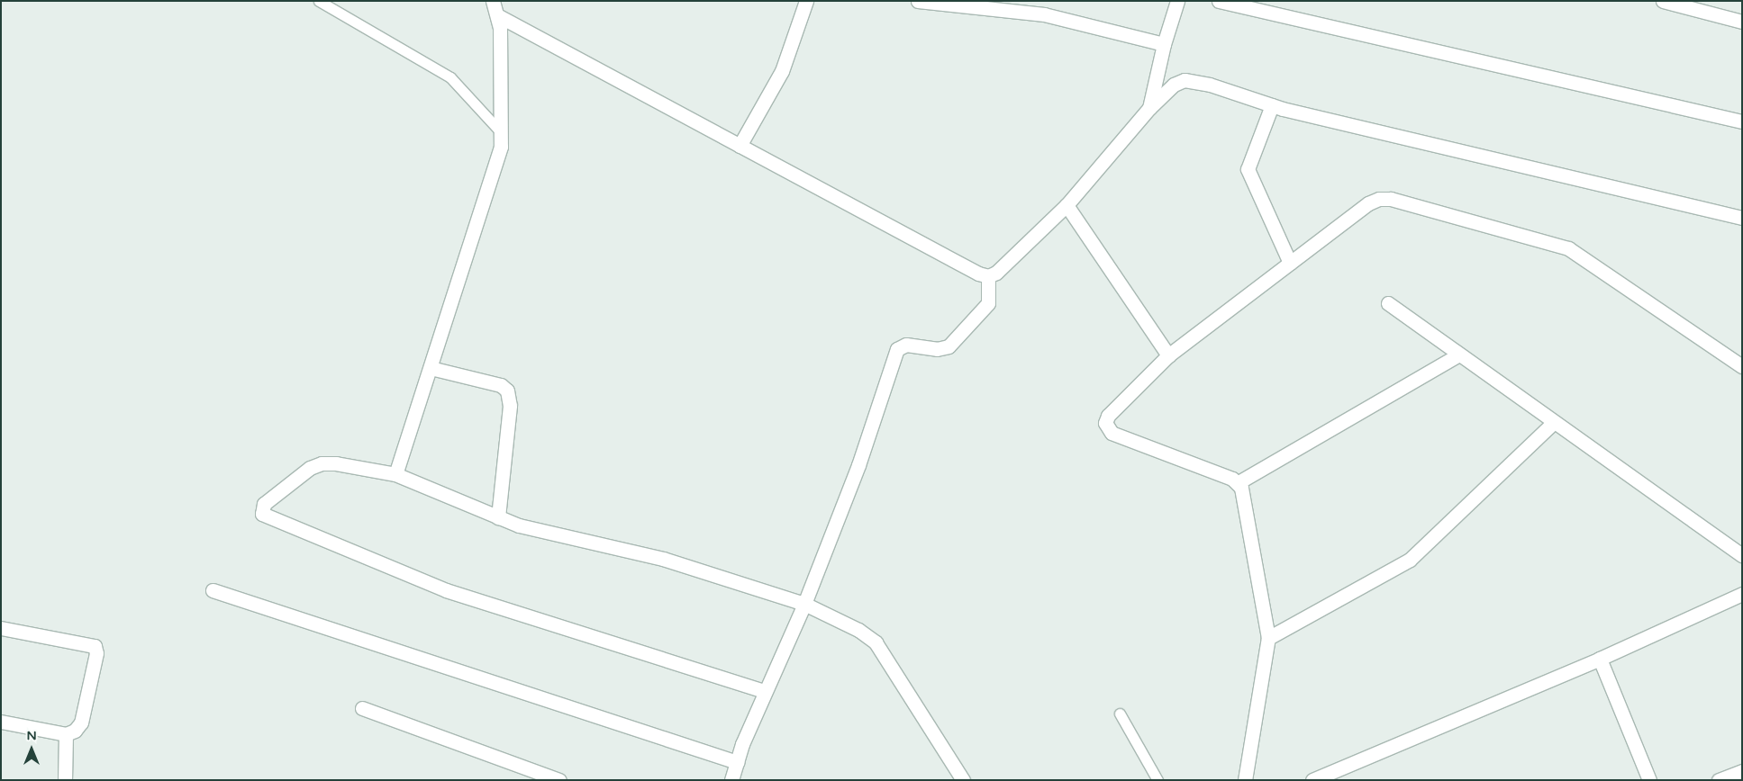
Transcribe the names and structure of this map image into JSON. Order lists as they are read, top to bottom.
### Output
{
  "north": "top"
}
